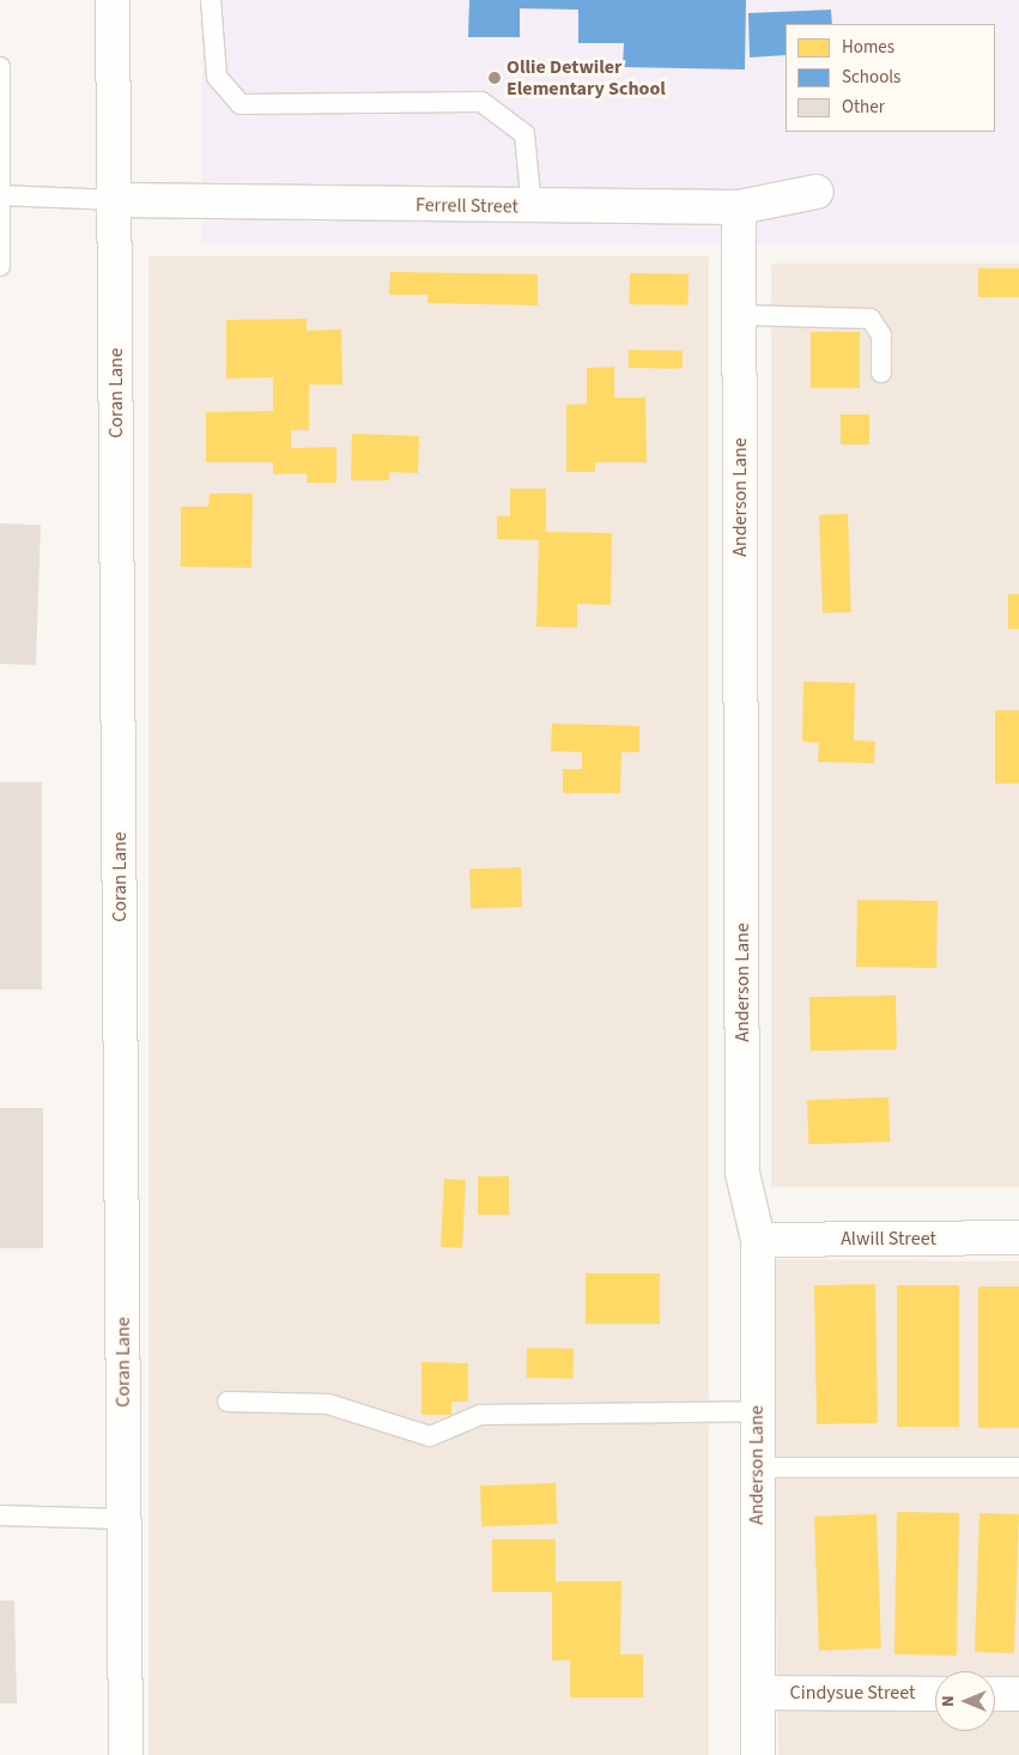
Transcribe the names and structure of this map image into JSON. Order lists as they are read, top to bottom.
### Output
{
  "streets": {
    "street": [
      "Ferrell Street",
      "Coran Lane",
      "Anderson Lane",
      "Alwill Street",
      "Cindysue Street"
    ]
  },
  "crossings": [
    ["Ferrell Street", "Coran Lane"],
    ["Ferrell Street", "Anderson Lane"],
    ["Anderson Lane", "Alwill Street"],
    ["Anderson Lane", "Cindysue Street"]
  ],
  "places": ["Ollie Detwiler Elementary School"],
  "legend": ["Homes", "Schools", "Other"],
  "north": "left"
}
